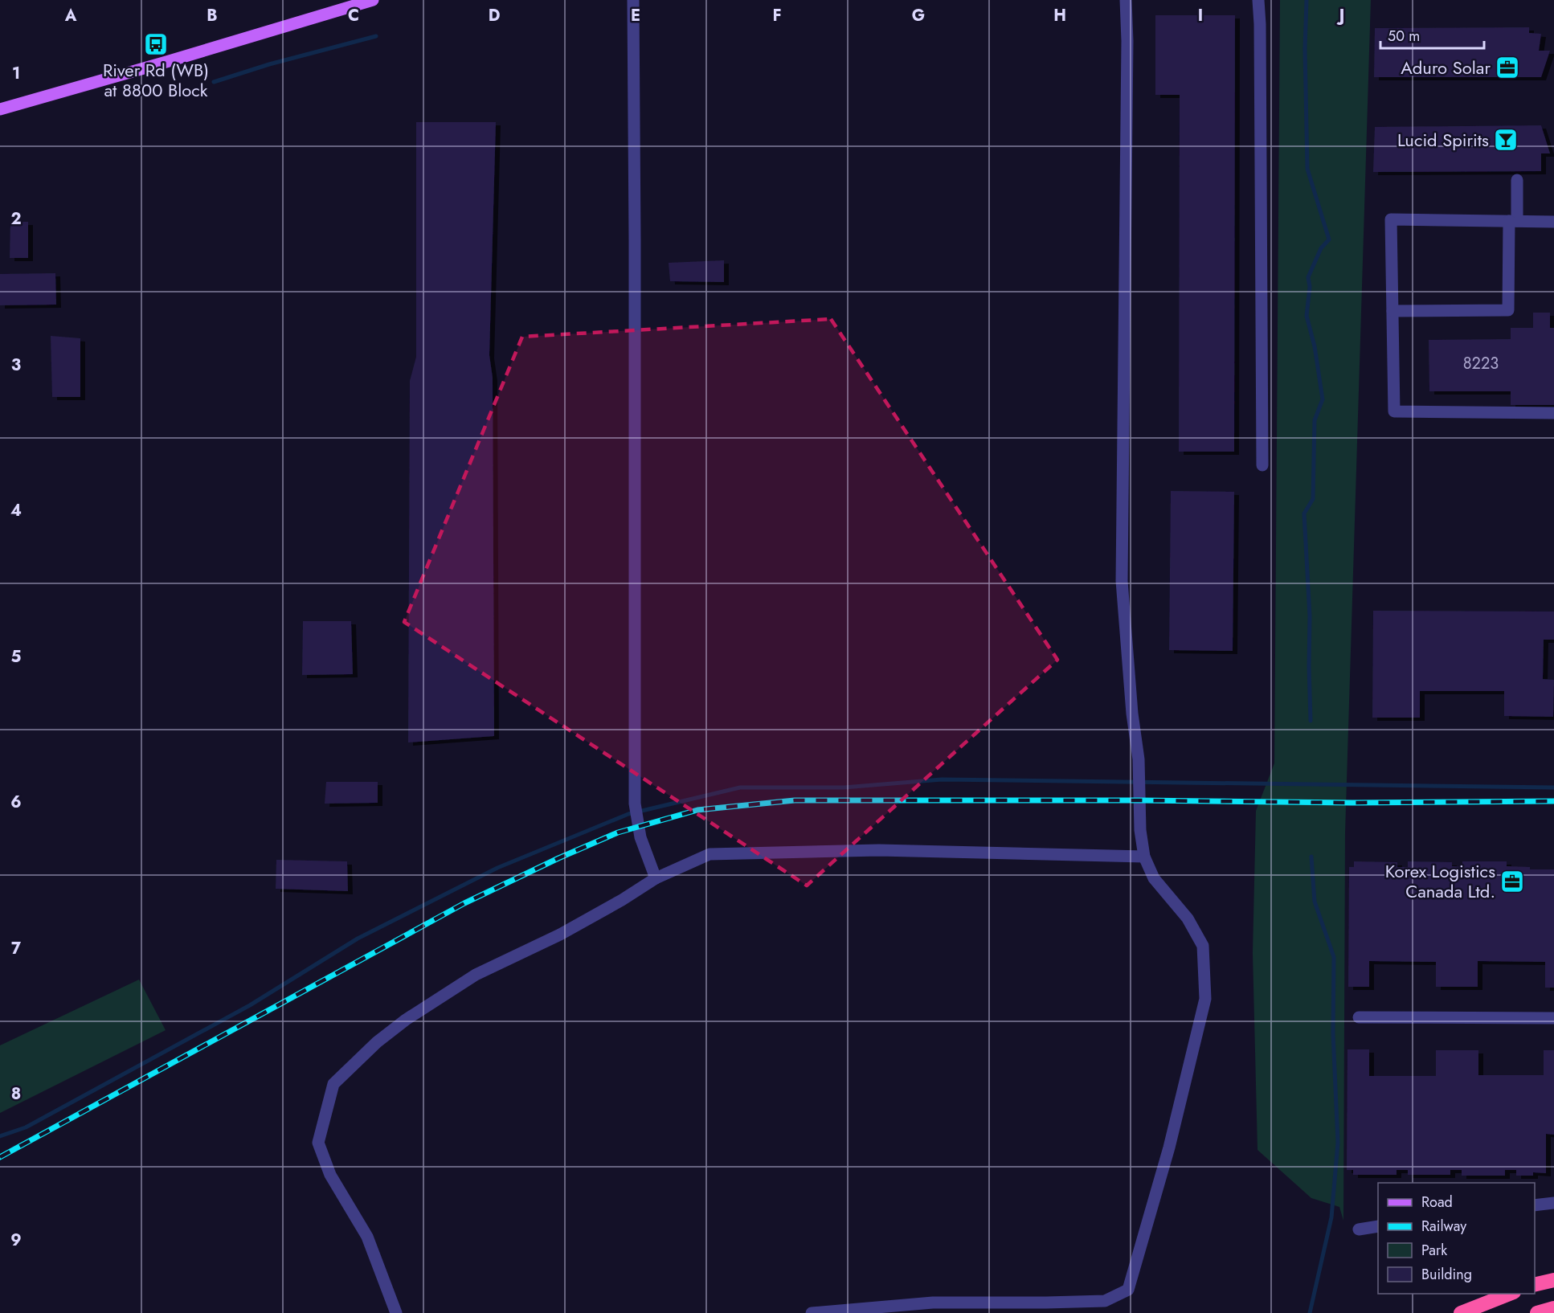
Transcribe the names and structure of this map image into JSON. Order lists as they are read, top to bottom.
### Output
{
  "places": {
    "bus stop": ["River Rd (WB) at 8800 Block"],
    "office": ["Aduro Solar", "Korex Logistics Canada Ltd."],
    "bar": ["Lucid Spirits"]
  },
  "house_numbers": ["8223"],
  "legend": [
    "Road",
    "Railway",
    "Park",
    "Building"
  ],
  "scale_bar": "50 m",
  "grid": {
    "columns": [
      "A",
      "B",
      "C",
      "D",
      "E",
      "F",
      "G",
      "H",
      "I",
      "J"
    ],
    "rows": [
      "1",
      "2",
      "3",
      "4",
      "5",
      "6",
      "7",
      "8",
      "9"
    ]
  }
}
